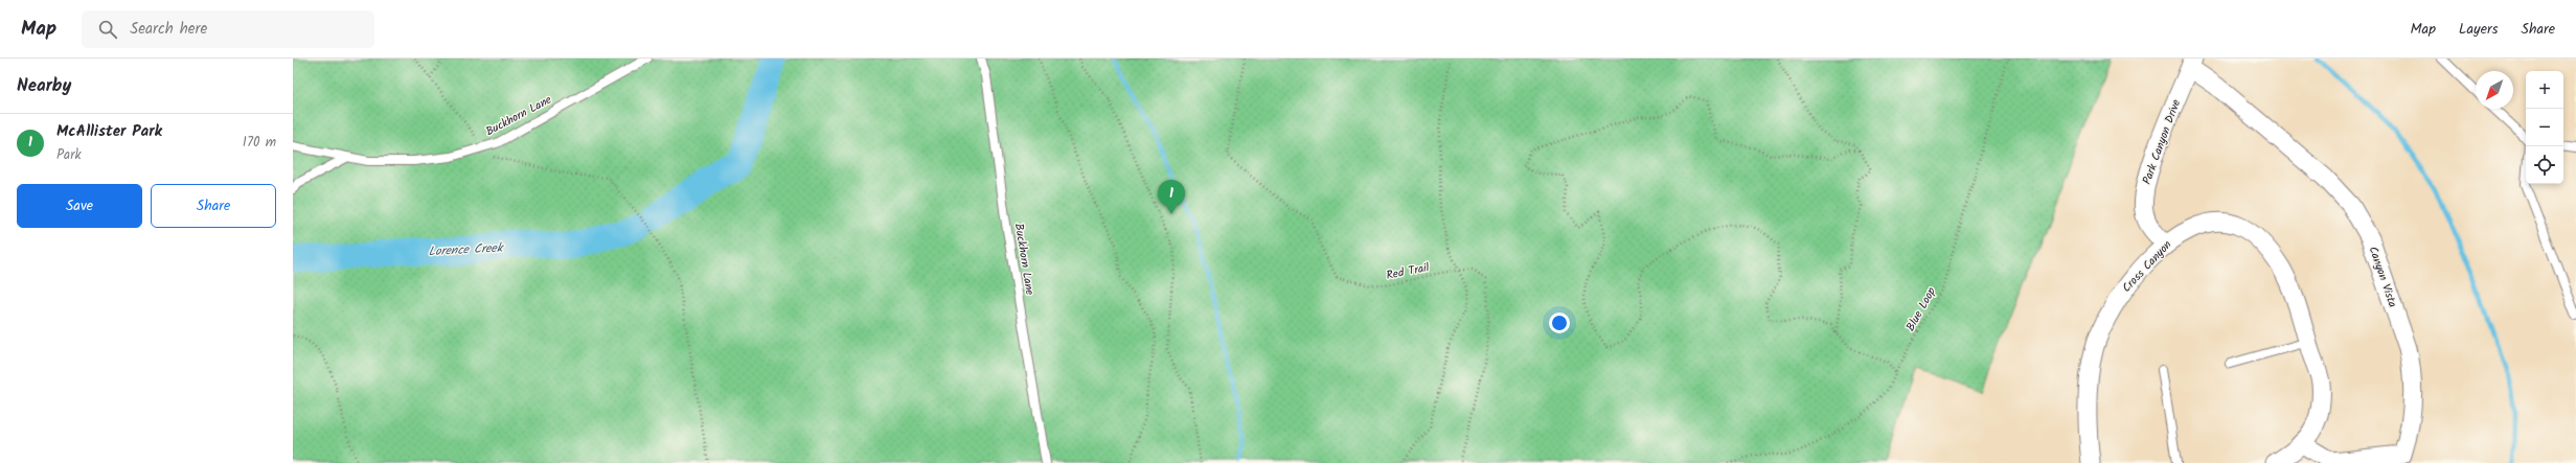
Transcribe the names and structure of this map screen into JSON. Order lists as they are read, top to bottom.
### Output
{
  "streets": {
    "street": ["Park Canyon Drive", "Cross Canyon", "Canyon Vista"],
    "lane": ["Buckhorn Lane"],
    "path": ["Red Trail", "Blue Loop"]
  },
  "crossings": [
    ["Park Canyon Drive", "Cross Canyon"],
    ["Park Canyon Drive", "Canyon Vista"],
    ["Cross Canyon", "Canyon Vista"]
  ],
  "water": ["Lorence Creek"],
  "north": "bottom left",
  "page": {
    "header": "Map",
    "search": "Search here",
    "nav": ["Map", "Layers", "Share"],
    "heading": "Nearby",
    "map_buttons": ["+", "−"],
    "list": [
      {
        "mark": "1",
        "name": "McAllister Park",
        "note": "Park",
        "value": "170 m"
      }
    ],
    "buttons": ["Save", "Share"],
    "pins": "1"
  }
}
